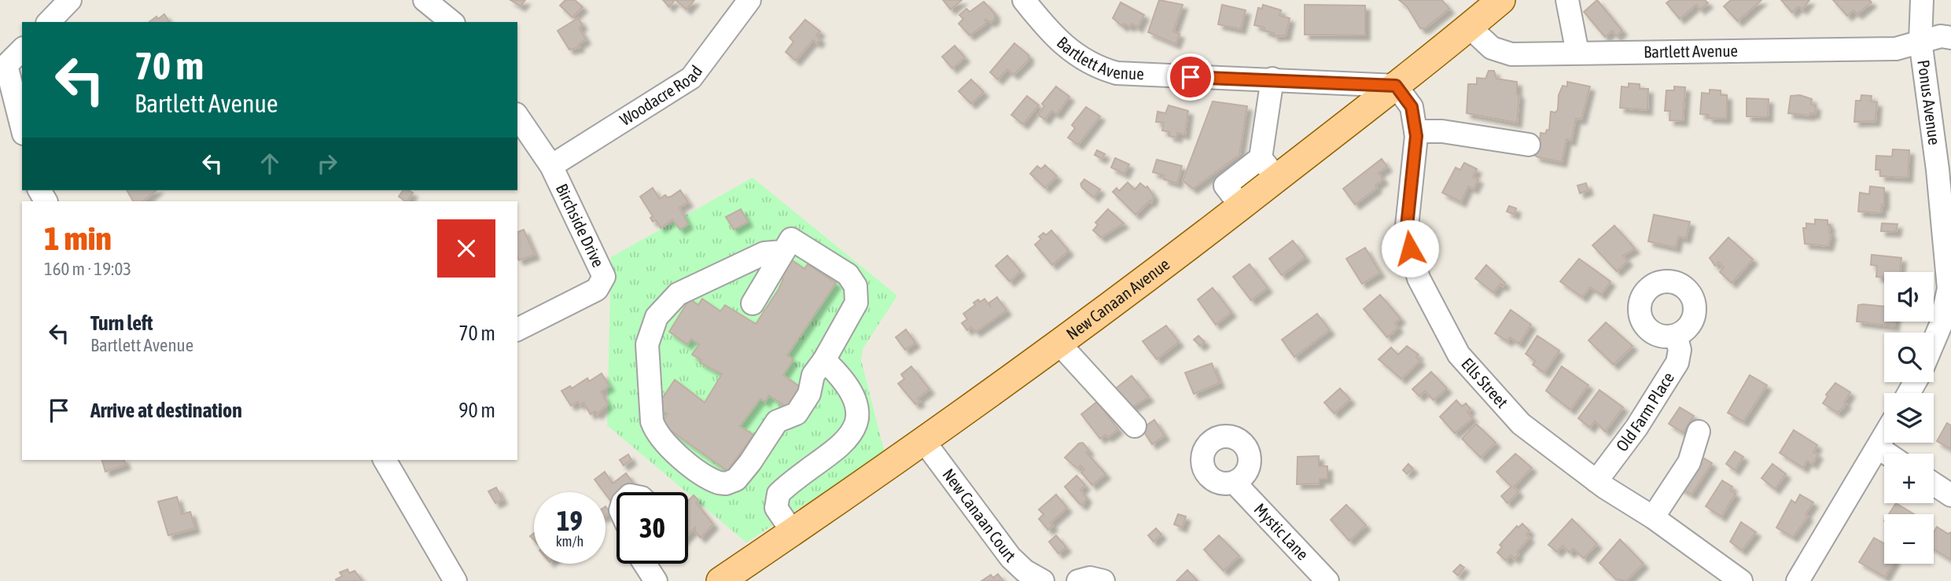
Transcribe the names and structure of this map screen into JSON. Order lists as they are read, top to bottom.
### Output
{
  "streets": {
    "main road": ["New Canaan Avenue"],
    "street": [
      "Bartlett Avenue",
      "Woodacre Road",
      "Ponus Avenue",
      "Birchside Drive",
      "Ells Street",
      "Old Farm Place",
      "New Canaan Court",
      "Mystic Lane"
    ]
  },
  "crossings": [
    ["Bartlett Avenue", "Ponus Avenue"],
    ["Bartlett Avenue", "New Canaan Avenue"],
    ["Bartlett Avenue", "Ells Street"],
    ["Woodacre Road", "Birchside Drive"],
    ["New Canaan Avenue", "Ells Street"],
    ["New Canaan Avenue", "New Canaan Court"],
    ["Ells Street", "Old Farm Place"]
  ],
  "page": {
    "turn": ["70 m", "Bartlett Avenue"],
    "heading": ["1 min", "160 m · 19:03"],
    "map_buttons": ["+", "−"],
    "list": [
      {
        "name": "Turn left",
        "note": "Bartlett Avenue",
        "value": "70 m"
      },
      {
        "name": "Arrive at destination",
        "value": "90 m"
      }
    ],
    "speed": "19 km/h",
    "limit": "30"
  }
}
